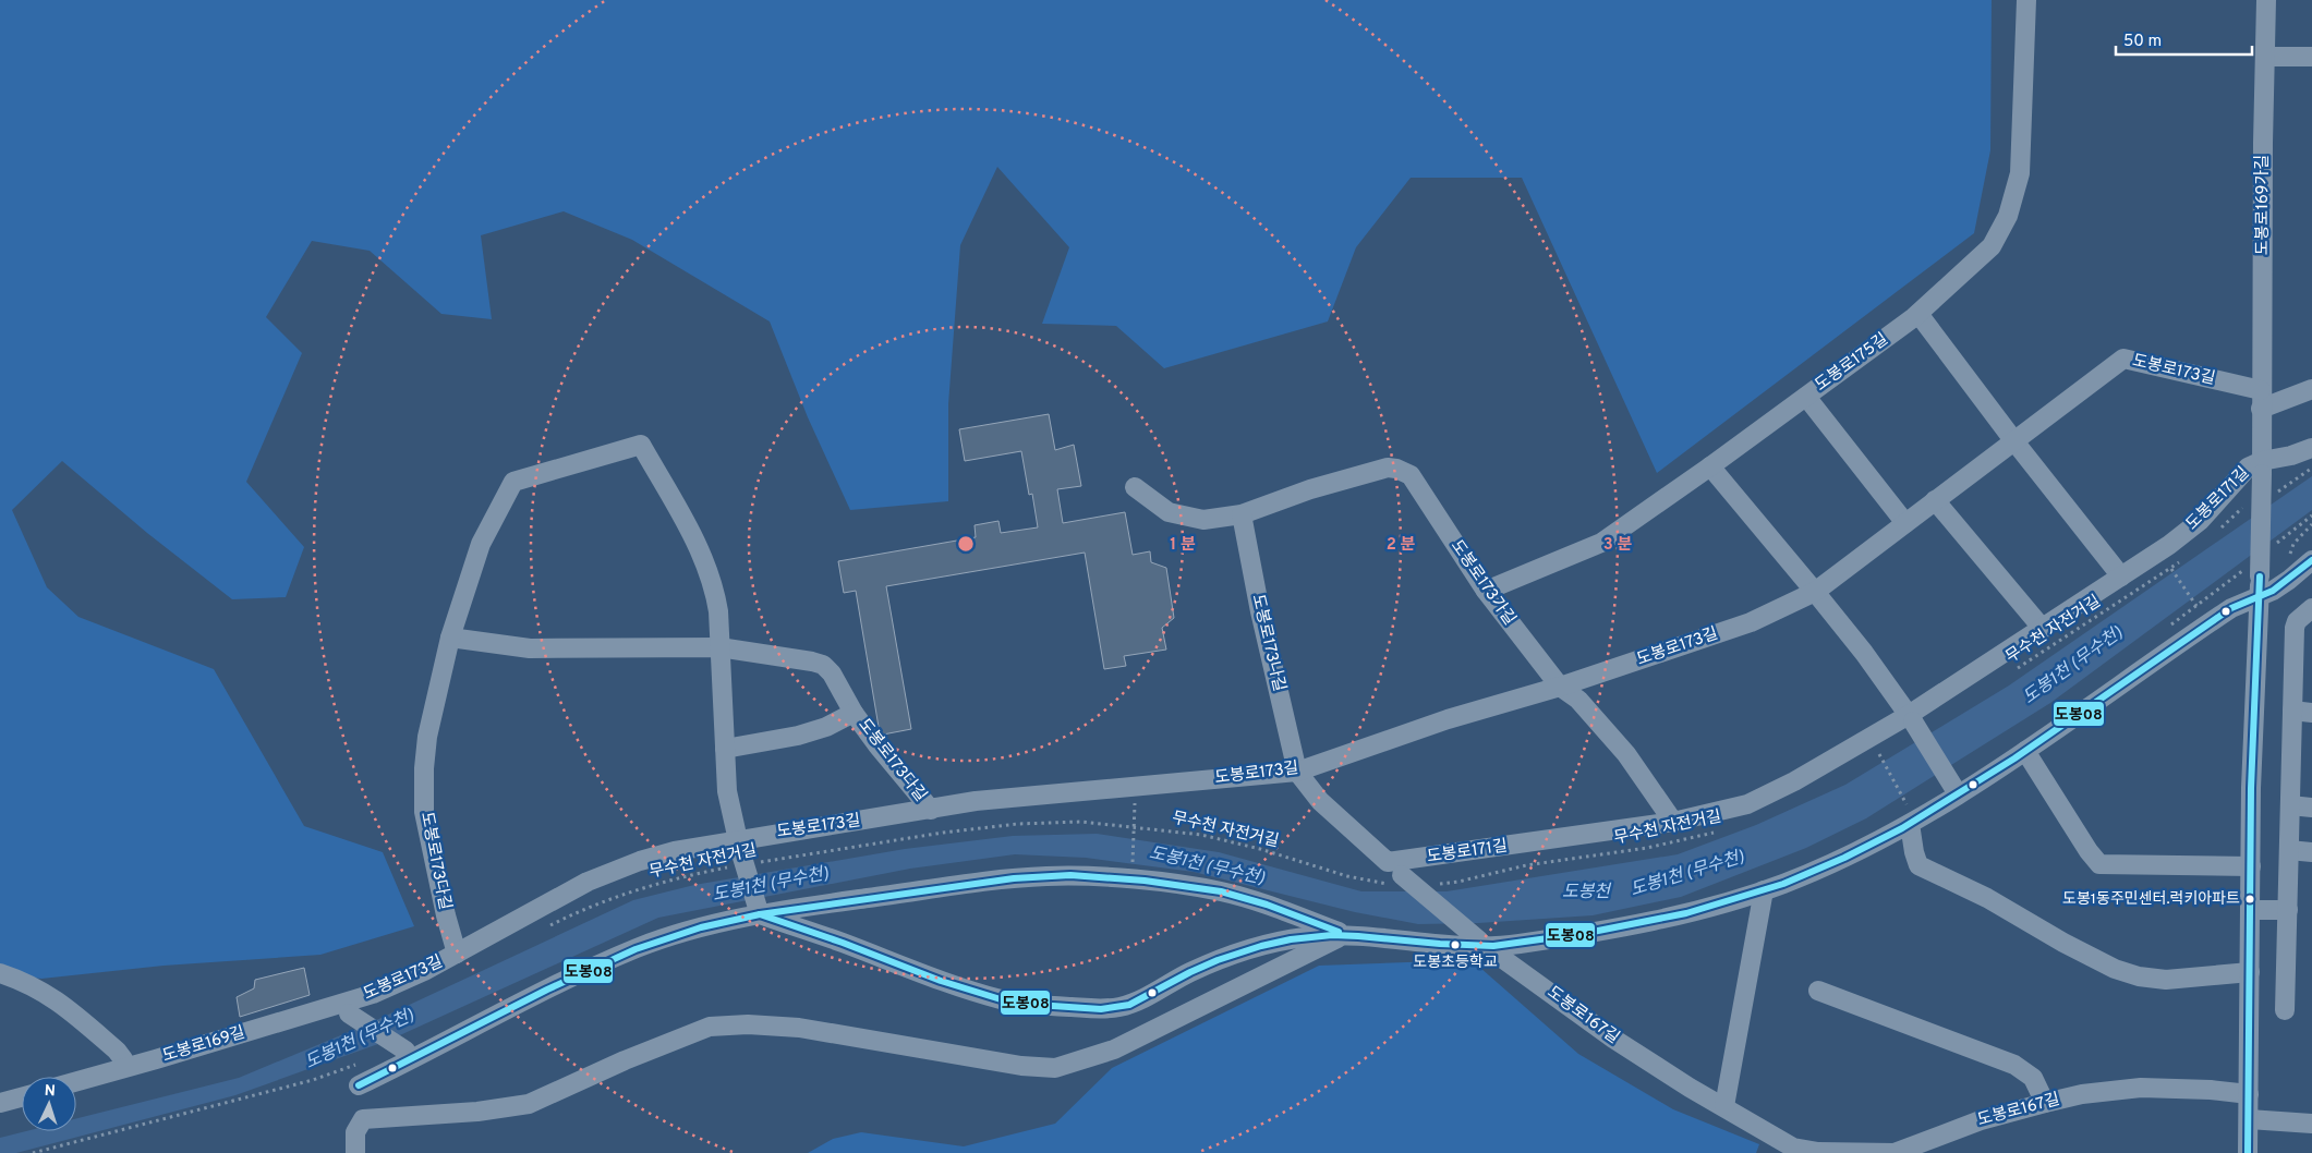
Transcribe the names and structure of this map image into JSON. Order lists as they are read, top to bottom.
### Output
{
  "streets": {
    "street": [
      "도봉로169가길",
      "도봉로175길",
      "도봉로173길",
      "도봉로171길",
      "도봉로173가길",
      "도봉로173나길",
      "도봉로173다길",
      "도봉로167길",
      "도봉로169길"
    ],
    "path": ["무수천 자전거길"]
  },
  "crossings": [
    ["도봉로169가길", "도봉로173길"],
    ["도봉로169가길", "도봉로171길"],
    ["도봉로169가길", "도봉로167길"],
    ["도봉로175길", "도봉로173가길"],
    ["도봉로173길", "도봉로173가길"],
    ["도봉로173길", "무수천 자전거길"],
    ["도봉로173길", "도봉로173나길"],
    ["도봉로173길", "도봉로173다길"],
    ["도봉로173길", "도봉로169길"],
    ["도봉로171길", "무수천 자전거길"],
    ["도봉로171길", "도봉로167길"],
    ["도봉로173가길", "도봉로173나길"],
    ["무수천 자전거길", "도봉로167길"]
  ],
  "water": ["도봉1천 (무수천)", "도봉천"],
  "places": ["도봉1동주민센터.럭키아파트", "도봉초등학교"],
  "lines": ["transit line 도봉08"],
  "scale_bar": "50 m",
  "north": "top",
  "rings": ["1 분", "2 분", "3 분"]
}
